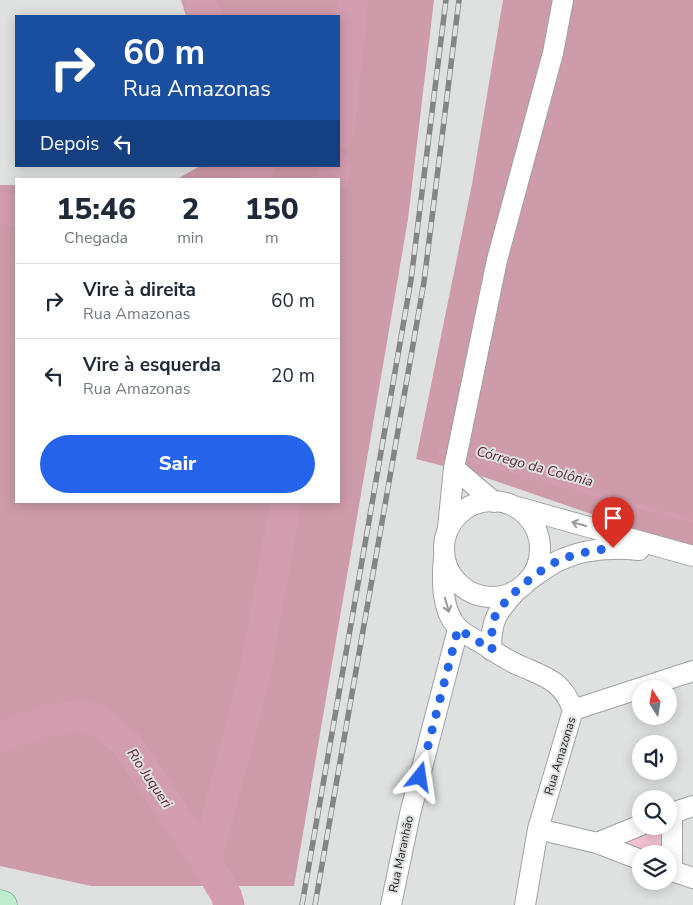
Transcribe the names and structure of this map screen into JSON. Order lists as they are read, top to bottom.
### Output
{
  "streets": {
    "street": ["Rua Amazonas", "Rua Maranhão"]
  },
  "crossings": [
    ["Rua Amazonas", "Rua Maranhão"]
  ],
  "water": ["Córrego da Colônia", "Rio Juqueri"],
  "north": "top",
  "page": {
    "turn": ["60 m", "Rua Amazonas"],
    "then": "Depois",
    "eta": [
      "15:46",
      "Chegada",
      "2",
      "min",
      "150",
      "m"
    ],
    "list": [
      {
        "name": "Vire à direita",
        "note": "Rua Amazonas",
        "value": "60 m"
      },
      {
        "name": "Vire à esquerda",
        "note": "Rua Amazonas",
        "value": "20 m"
      }
    ],
    "buttons": "Sair"
  }
}
